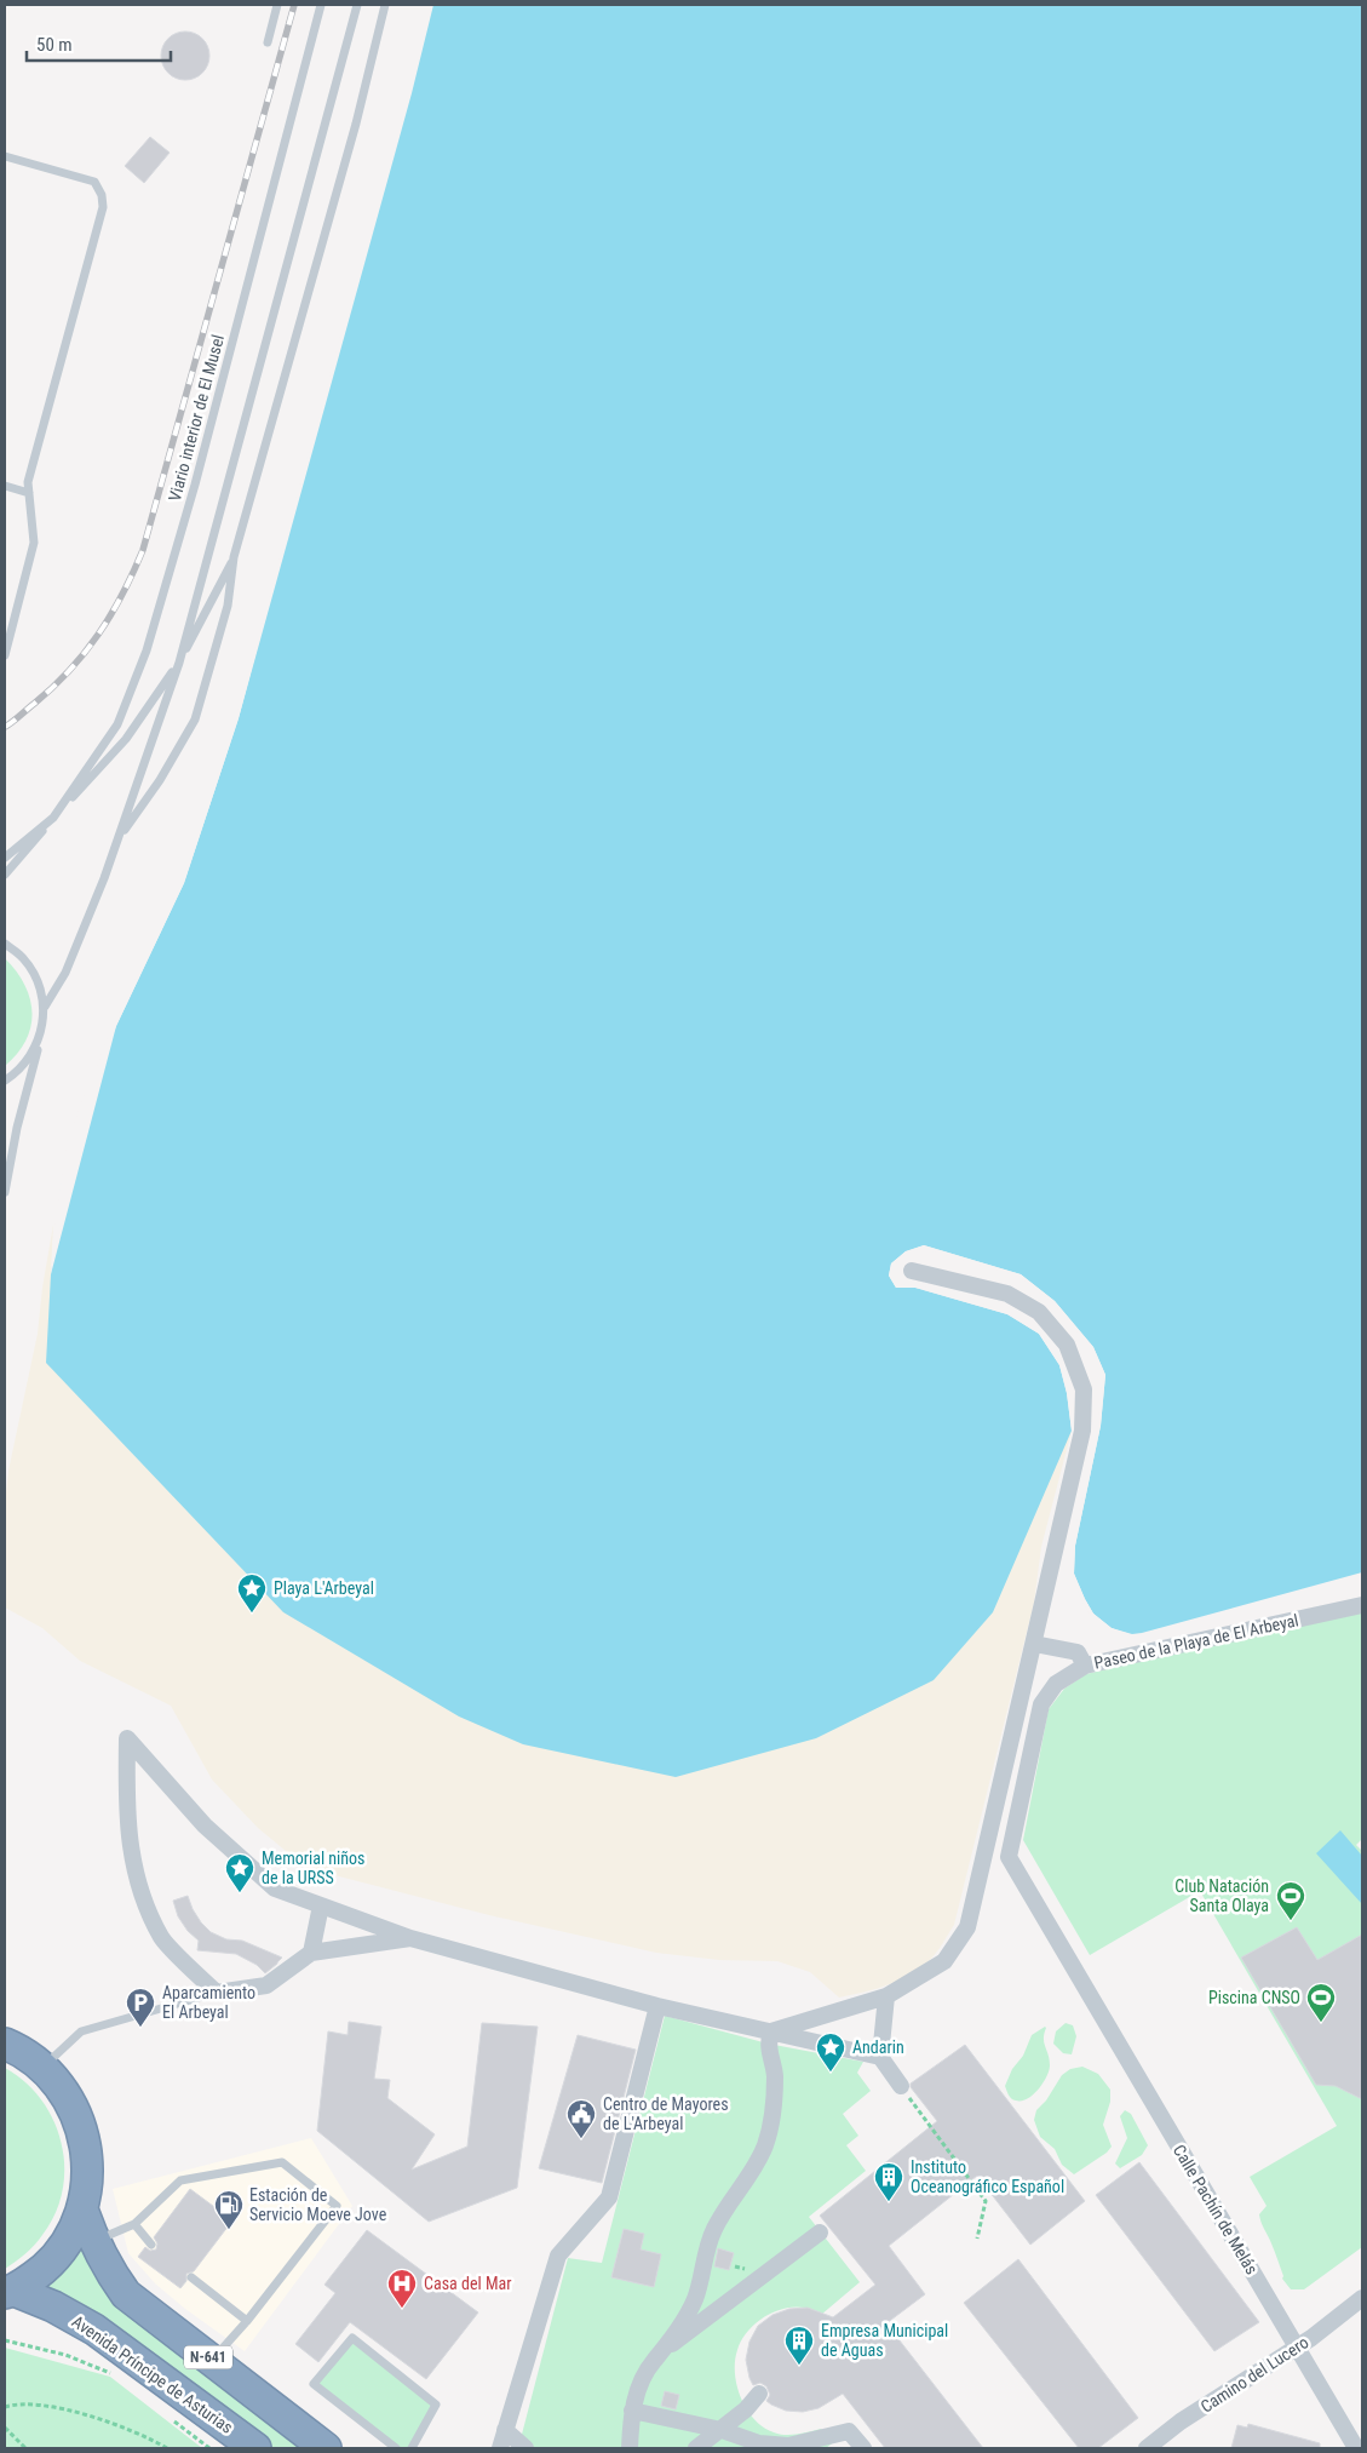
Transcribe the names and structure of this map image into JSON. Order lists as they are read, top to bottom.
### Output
{
  "streets": {
    "highway": ["N-641", "Avenida Príncipe de Asturias"],
    "street": ["Paseo de la Playa de El Arbeyal", "Calle Pachín de Melás", "Camino del Lucero"],
    "lane": ["Viario interior de El Musel"]
  },
  "crossings": [
    ["Paseo de la Playa de El Arbeyal", "Calle Pachín de Melás"],
    ["Calle Pachín de Melás", "Camino del Lucero"],
    ["N-641", "Avenida Príncipe de Asturias"]
  ],
  "places": {
    "place": ["Playa L'Arbeyal", "Memorial niños de la URSS", "Andarin"],
    "sports": ["Club Natación Santa Olaya", "Piscina CNSO"],
    "parking": ["Aparcamiento El Arbeyal"],
    "public building": ["Centro de Mayores de L'Arbeyal"],
    "building": ["Instituto Oceanográfico Español", "Empresa Municipal de Aguas"],
    "fuel station": ["Estación de Servicio Moeve Jove"],
    "hospital": ["Casa del Mar"]
  },
  "scale_bar": "50 m"
}
